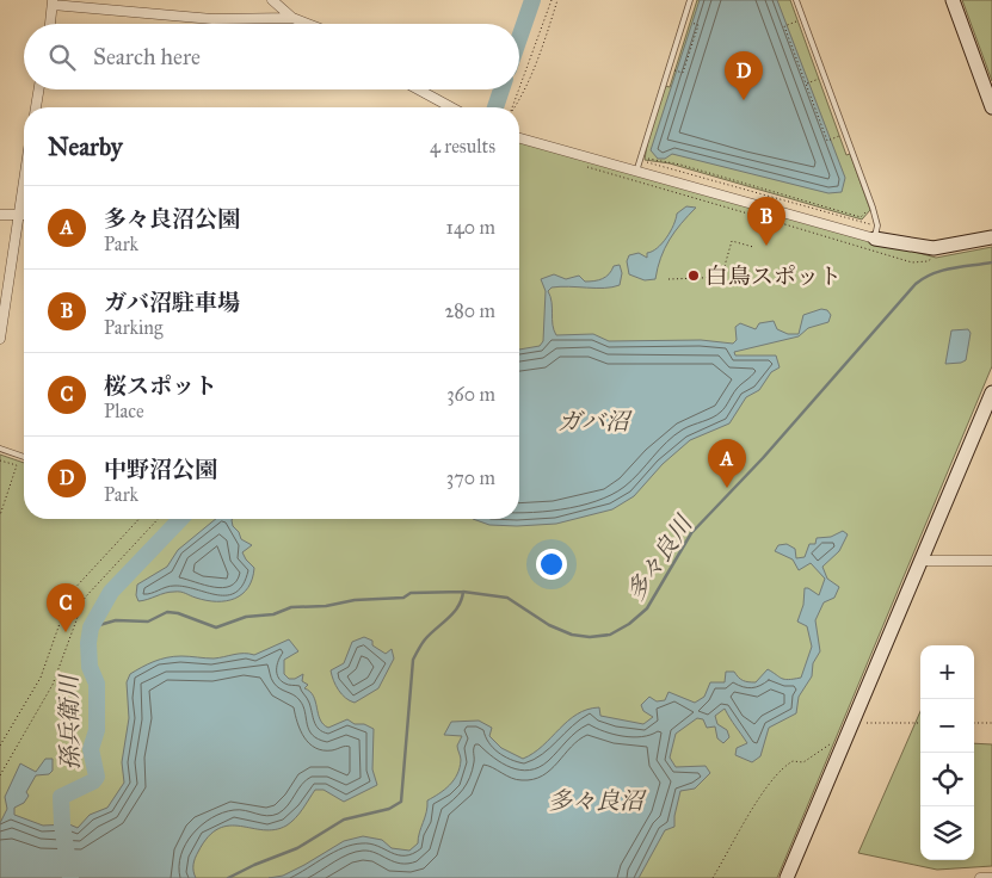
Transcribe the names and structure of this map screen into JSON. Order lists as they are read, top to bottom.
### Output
{
  "water": [
    "ガバ沼",
    "多々良川",
    "孫兵衛川",
    "多々良沼"
  ],
  "places": ["白鳥スポット"],
  "page": {
    "search": "Search here",
    "pins": [
      "D",
      "B",
      "A",
      "C"
    ],
    "heading": ["Nearby", "4 results"],
    "list": [
      {
        "mark": "A",
        "name": "多々良沼公園",
        "note": "Park",
        "value": "140 m"
      },
      {
        "mark": "B",
        "name": "ガバ沼駐車場",
        "note": "Parking",
        "value": "280 m"
      },
      {
        "mark": "C",
        "name": "桜スポット",
        "note": "Place",
        "value": "360 m"
      },
      {
        "mark": "D",
        "name": "中野沼公園",
        "note": "Park",
        "value": "370 m"
      }
    ],
    "map_buttons": ["+", "−"]
  }
}
